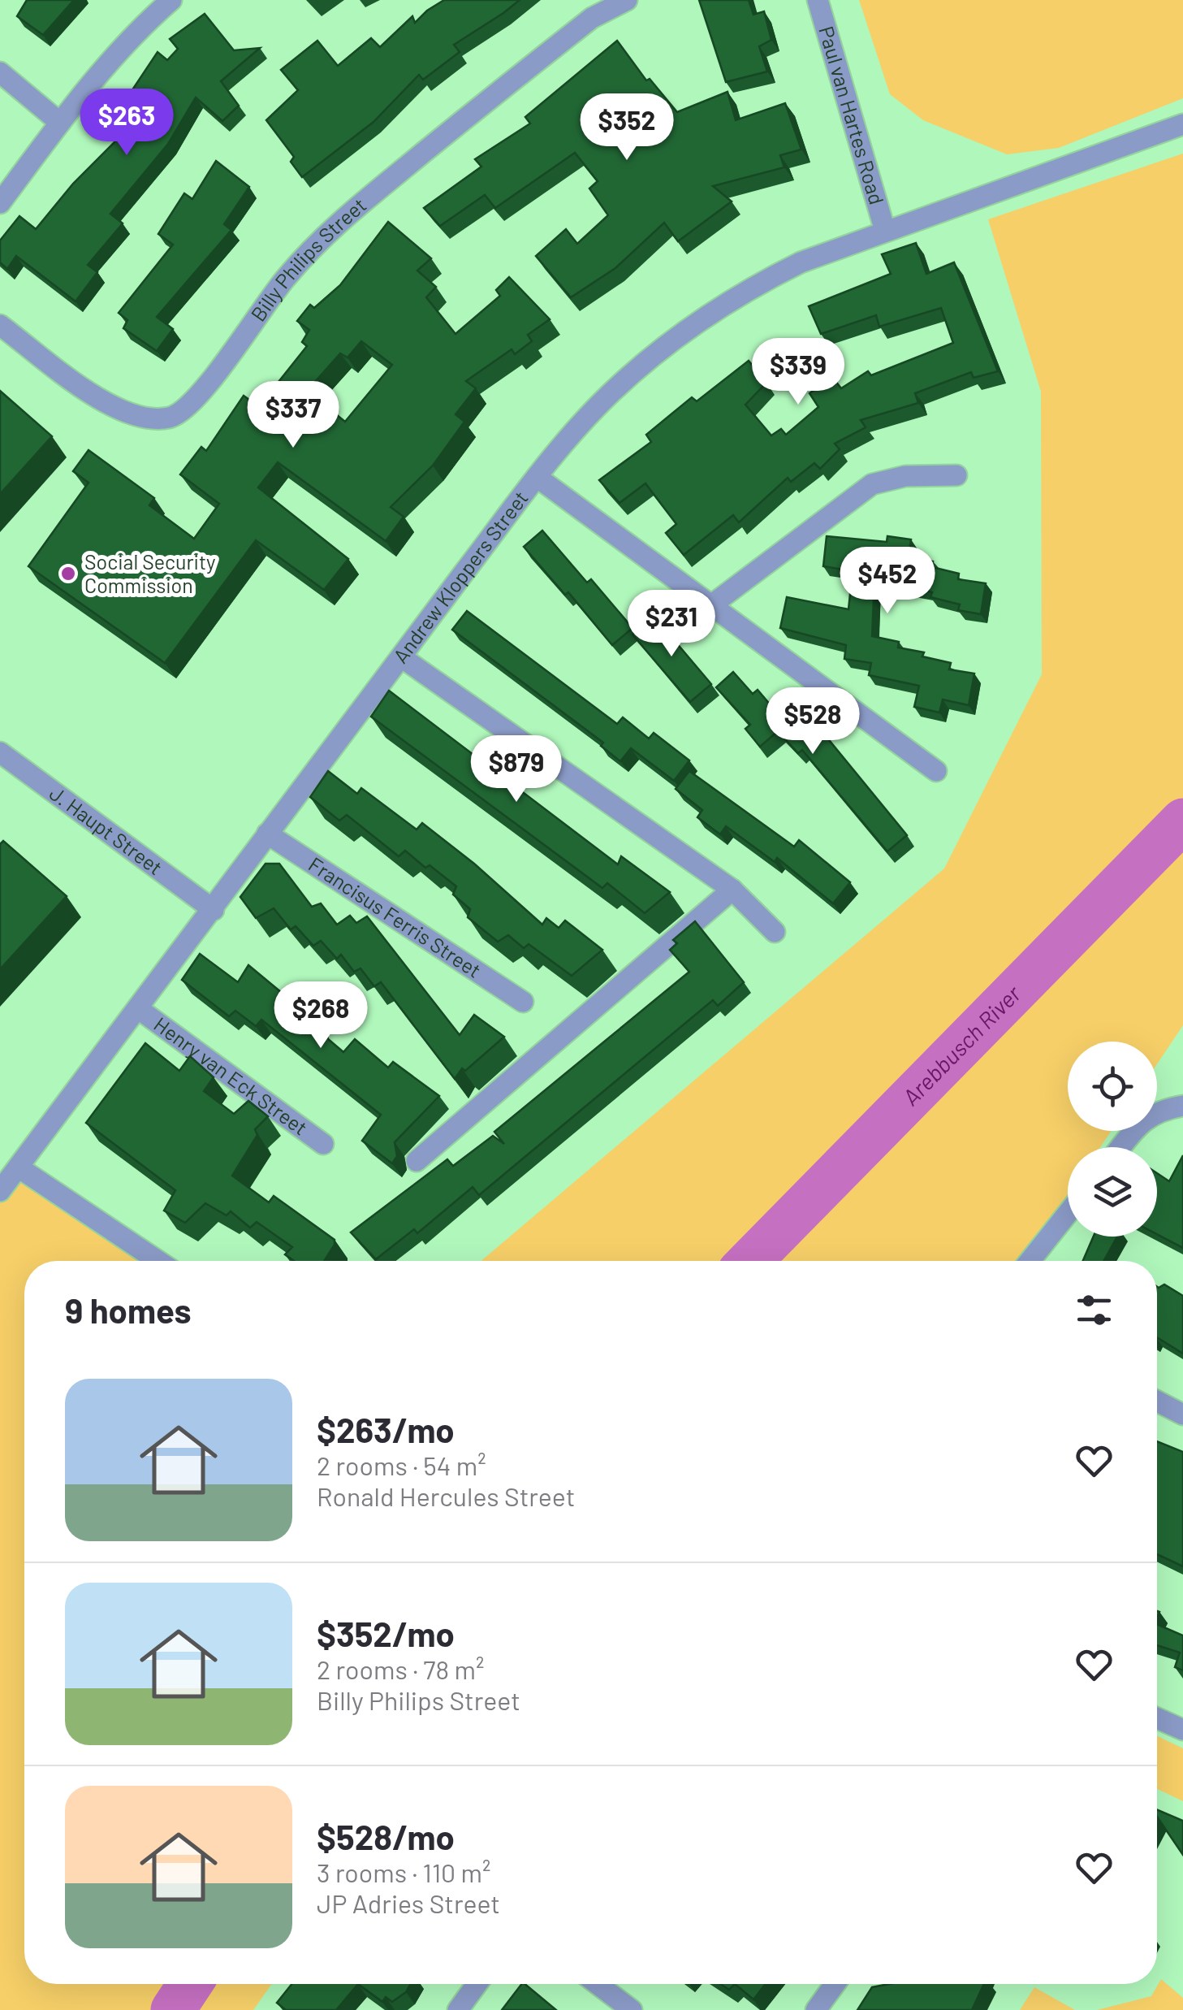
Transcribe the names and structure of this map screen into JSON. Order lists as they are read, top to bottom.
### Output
{
  "streets": {
    "street": [
      "Paul van Hartes Road",
      "Billy Philips Street",
      "Andrew Kloppers Street",
      "J. Haupt Street",
      "Francisus Ferris Street",
      "Henry van Eck Street"
    ]
  },
  "crossings": [
    ["Paul van Hartes Road", "Andrew Kloppers Street"],
    ["Andrew Kloppers Street", "J. Haupt Street"],
    ["Andrew Kloppers Street", "Francisus Ferris Street"],
    ["Andrew Kloppers Street", "Henry van Eck Street"]
  ],
  "water": ["Arebbusch River"],
  "places": ["Social Security Commission"],
  "page": {
    "price": [
      "$263",
      "$352",
      "$339",
      "$337",
      "$452",
      "$231",
      "$528",
      "$879",
      "$268"
    ],
    "heading": "9 homes",
    "list": [
      {
        "name": "$263/mo",
        "note": "2 rooms · 54 m² · Ronald Hercules Street"
      },
      {
        "name": "$352/mo",
        "note": "2 rooms · 78 m² · Billy Philips Street"
      },
      {
        "name": "$528/mo",
        "note": "3 rooms · 110 m² · JP Adries Street"
      }
    ]
  }
}
